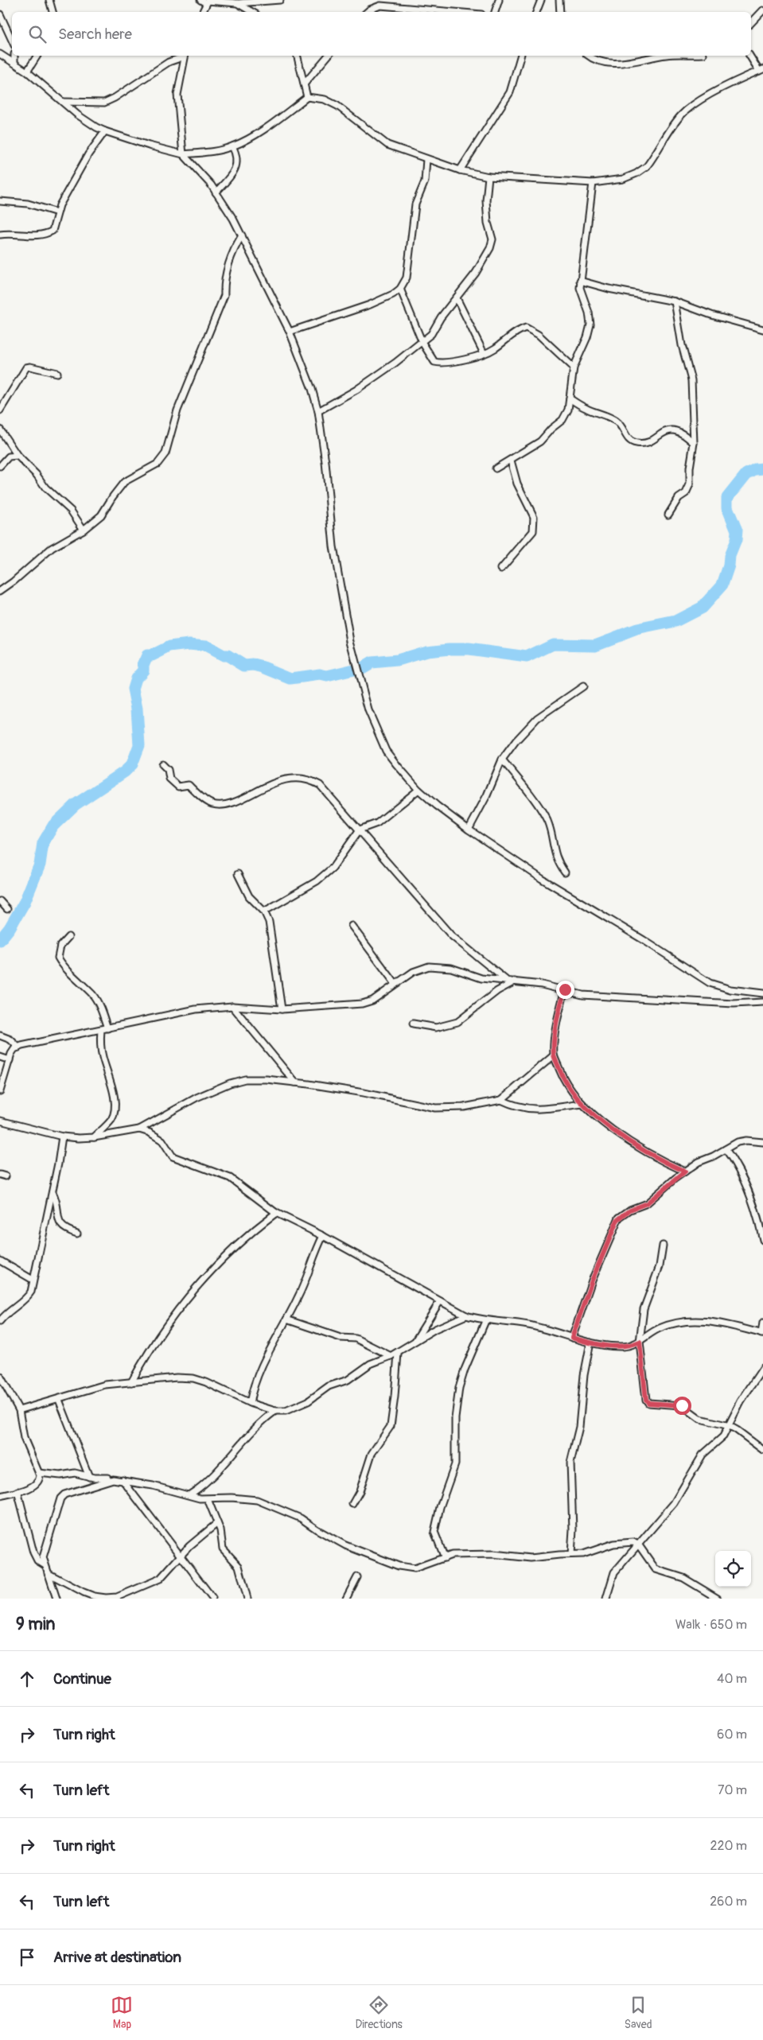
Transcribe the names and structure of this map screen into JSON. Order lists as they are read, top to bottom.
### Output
{
  "page": {
    "search": "Search here",
    "heading": ["9 min", "Walk · 650 m"],
    "list": [
      ["Continue", "40 m"],
      ["Turn right", "60 m"],
      ["Turn left", "70 m"],
      ["Turn right", "220 m"],
      ["Turn left", "260 m"],
      "Arrive at destination"
    ],
    "nav": ["Map", "Directions", "Saved"]
  }
}
